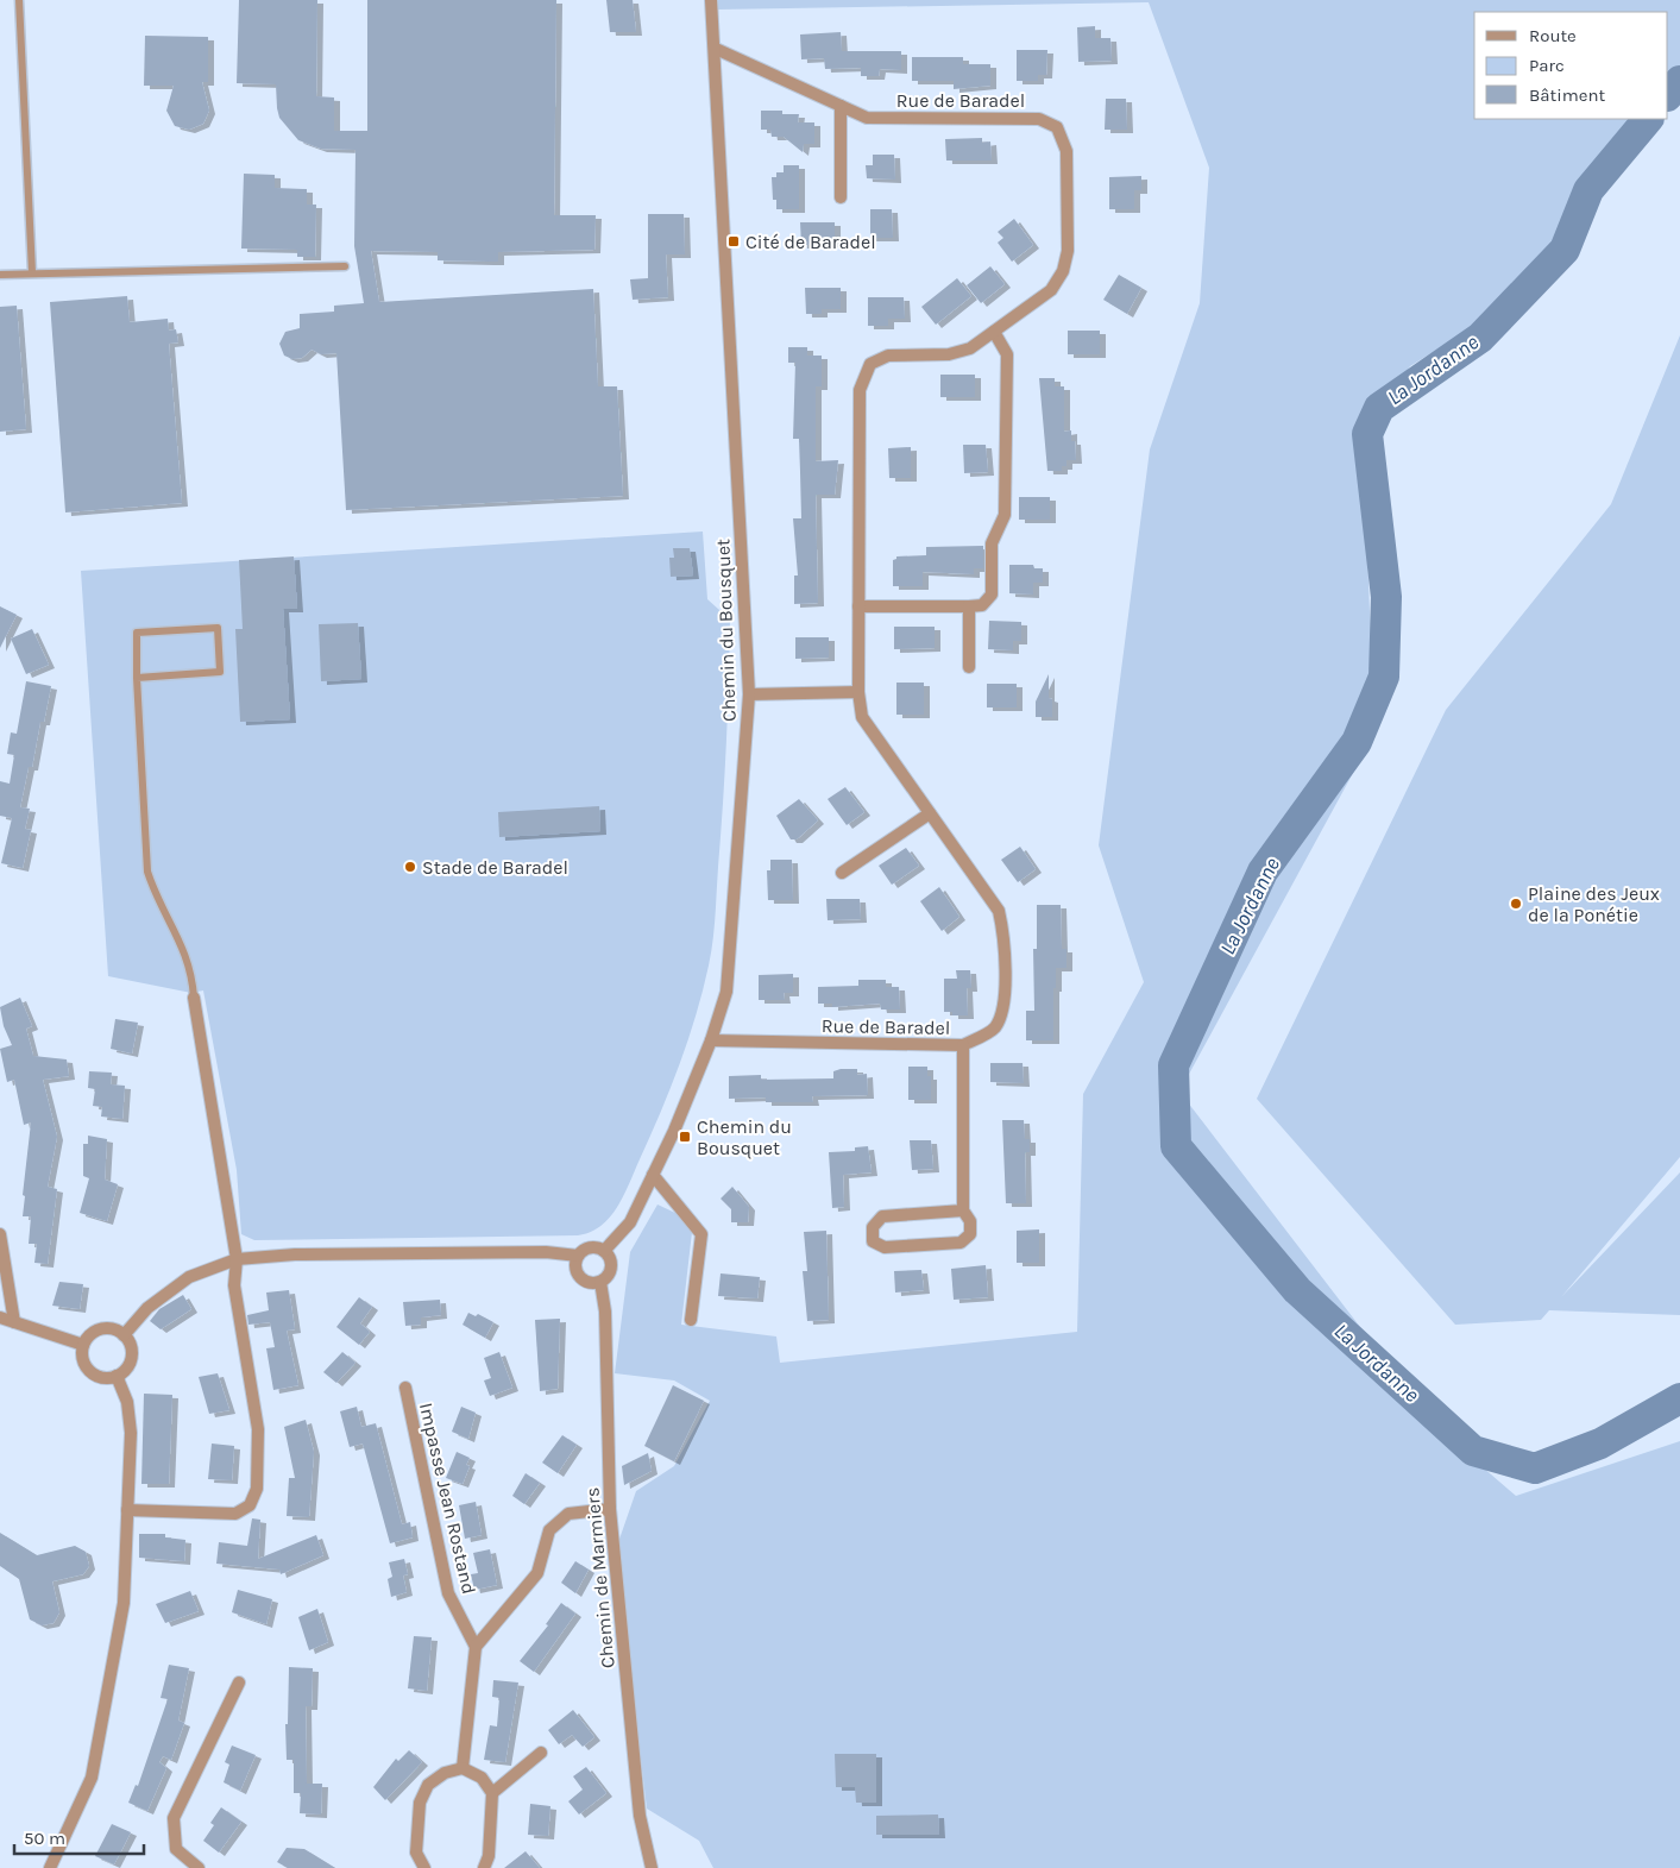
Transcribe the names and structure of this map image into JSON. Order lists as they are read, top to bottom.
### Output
{
  "streets": {
    "street": [
      "Rue de Baradel",
      "Chemin du Bousquet",
      "Impasse Jean Rostand",
      "Chemin de Marmiers"
    ]
  },
  "crossings": [
    ["Rue de Baradel", "Chemin du Bousquet"],
    ["Chemin du Bousquet", "Chemin de Marmiers"]
  ],
  "water": ["La Jordanne"],
  "places": {
    "transit": ["Cité de Baradel", "Chemin du Bousquet"],
    "other": ["Stade de Baradel", "Plaine des Jeux de la Ponétie"]
  },
  "legend": ["Route", "Parc", "Bâtiment"],
  "scale_bar": "50 m"
}
